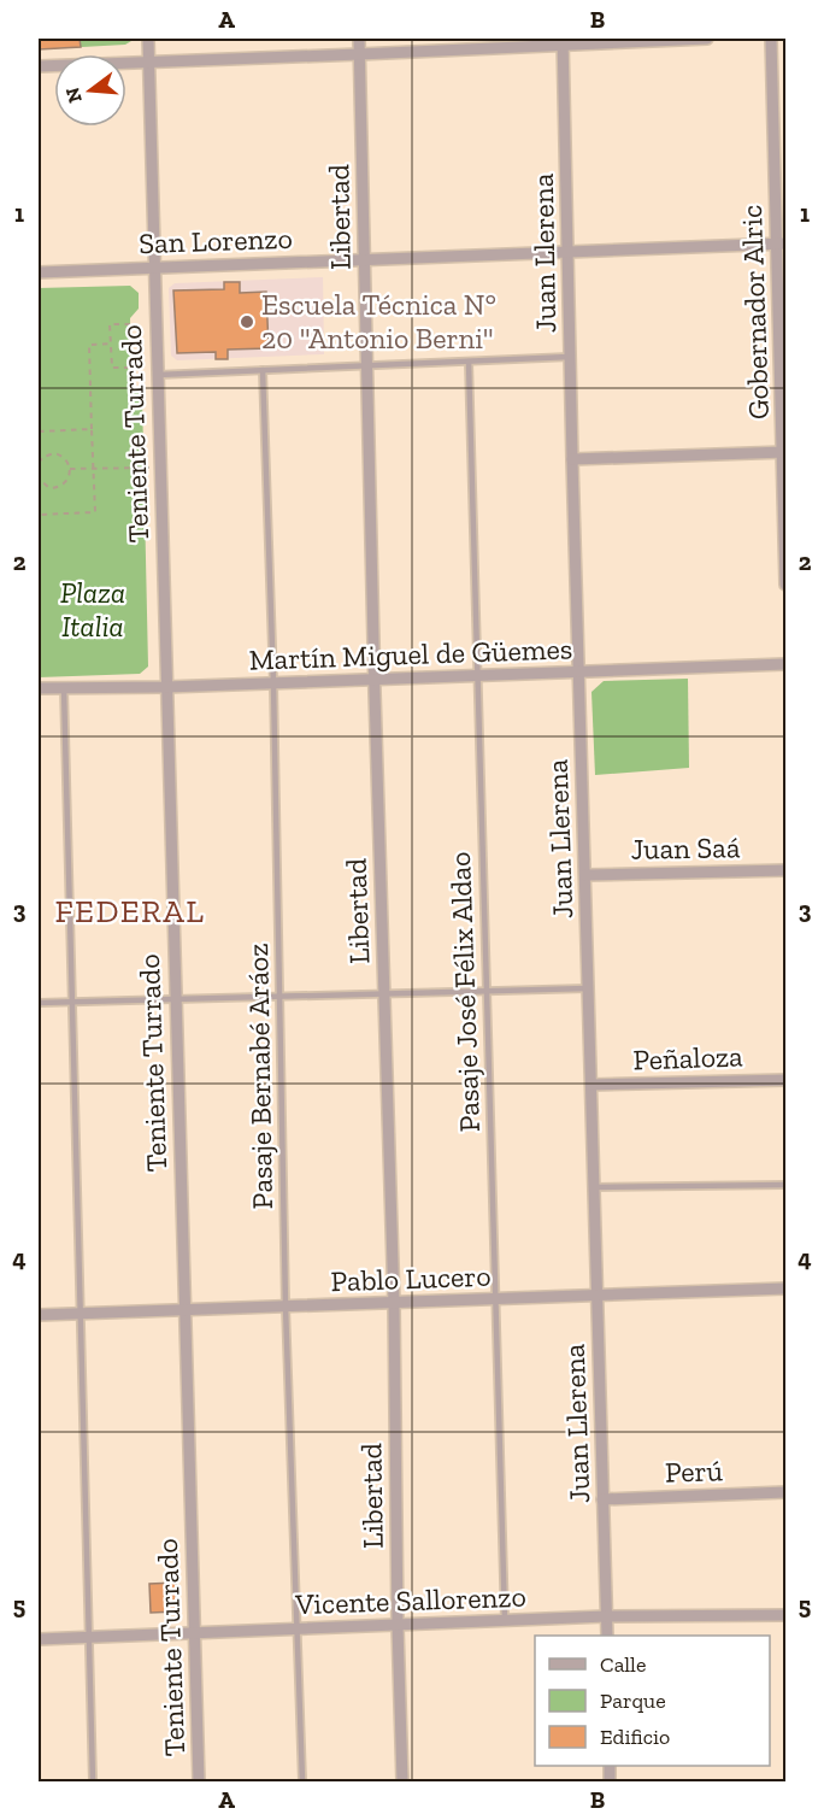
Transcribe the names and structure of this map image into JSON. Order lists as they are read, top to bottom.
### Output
{
  "streets": {
    "street": [
      "Libertad",
      "San Lorenzo",
      "Juan Llerena",
      "Gobernador Alric",
      "Teniente Turrado",
      "Martín Miguel de Güemes",
      "Juan Saá",
      "Peñaloza",
      "Pablo Lucero",
      "Perú",
      "Vicente Sallorenzo"
    ],
    "lane": ["Pasaje José Félix Aldao", "Pasaje Bernabé Aráoz"]
  },
  "crossings": [
    ["Libertad", "San Lorenzo"],
    ["Libertad", "Martín Miguel de Güemes"],
    ["Libertad", "Pablo Lucero"],
    ["Libertad", "Vicente Sallorenzo"],
    ["San Lorenzo", "Juan Llerena"],
    ["San Lorenzo", "Gobernador Alric"],
    ["San Lorenzo", "Teniente Turrado"],
    ["Juan Llerena", "Martín Miguel de Güemes"],
    ["Juan Llerena", "Juan Saá"],
    ["Juan Llerena", "Peñaloza"],
    ["Juan Llerena", "Pablo Lucero"],
    ["Juan Llerena", "Perú"],
    ["Juan Llerena", "Vicente Sallorenzo"],
    ["Teniente Turrado", "Martín Miguel de Güemes"],
    ["Teniente Turrado", "Pablo Lucero"],
    ["Teniente Turrado", "Vicente Sallorenzo"],
    ["Martín Miguel de Güemes", "Pasaje José Félix Aldao"],
    ["Martín Miguel de Güemes", "Pasaje Bernabé Aráoz"],
    ["Pasaje José Félix Aldao", "Pablo Lucero"],
    ["Pasaje José Félix Aldao", "Vicente Sallorenzo"],
    ["Pasaje Bernabé Aráoz", "Pablo Lucero"],
    ["Pasaje Bernabé Aráoz", "Vicente Sallorenzo"]
  ],
  "districts": ["FEDERAL"],
  "parks": ["Plaza Italia"],
  "places": ["Escuela Técnica N° 20 \"Antonio Berni\""],
  "legend": ["Calle", "Parque", "Edificio"],
  "north": "left",
  "grid": {
    "columns": ["A", "B"],
    "rows": [
      "1",
      "2",
      "3",
      "4",
      "5"
    ]
  }
}
